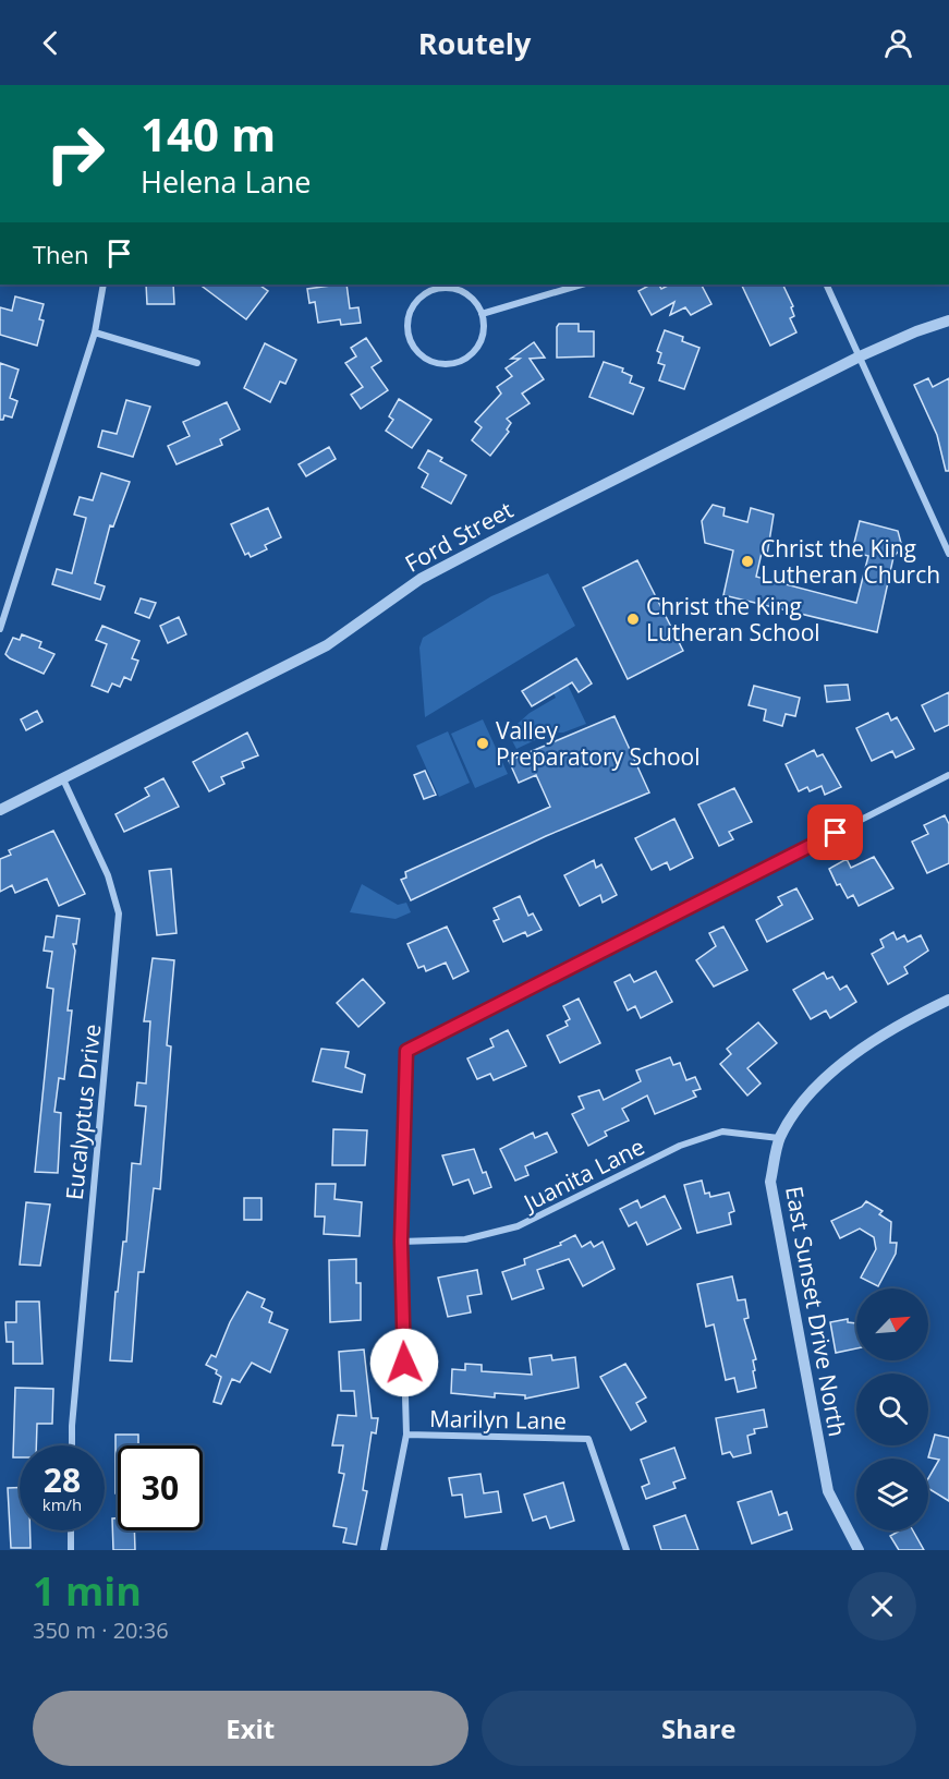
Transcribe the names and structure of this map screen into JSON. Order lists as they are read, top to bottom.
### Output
{
  "streets": {
    "street": [
      "Ford Street",
      "Eucalyptus Drive",
      "Juanita Lane",
      "East Sunset Drive North",
      "Marilyn Lane"
    ]
  },
  "crossings": [
    ["Ford Street", "Eucalyptus Drive"],
    ["Juanita Lane", "East Sunset Drive North"]
  ],
  "places": ["Christ the King Lutheran Church", "Christ the King Lutheran School", "Valley Preparatory School"],
  "north": "top right",
  "page": {
    "header": "Routely",
    "turn": ["140 m", "Helena Lane"],
    "then": "Then",
    "speed": "28 km/h",
    "limit": "30",
    "heading": ["1 min", "350 m · 20:36"],
    "buttons": ["Exit", "Share"]
  }
}
